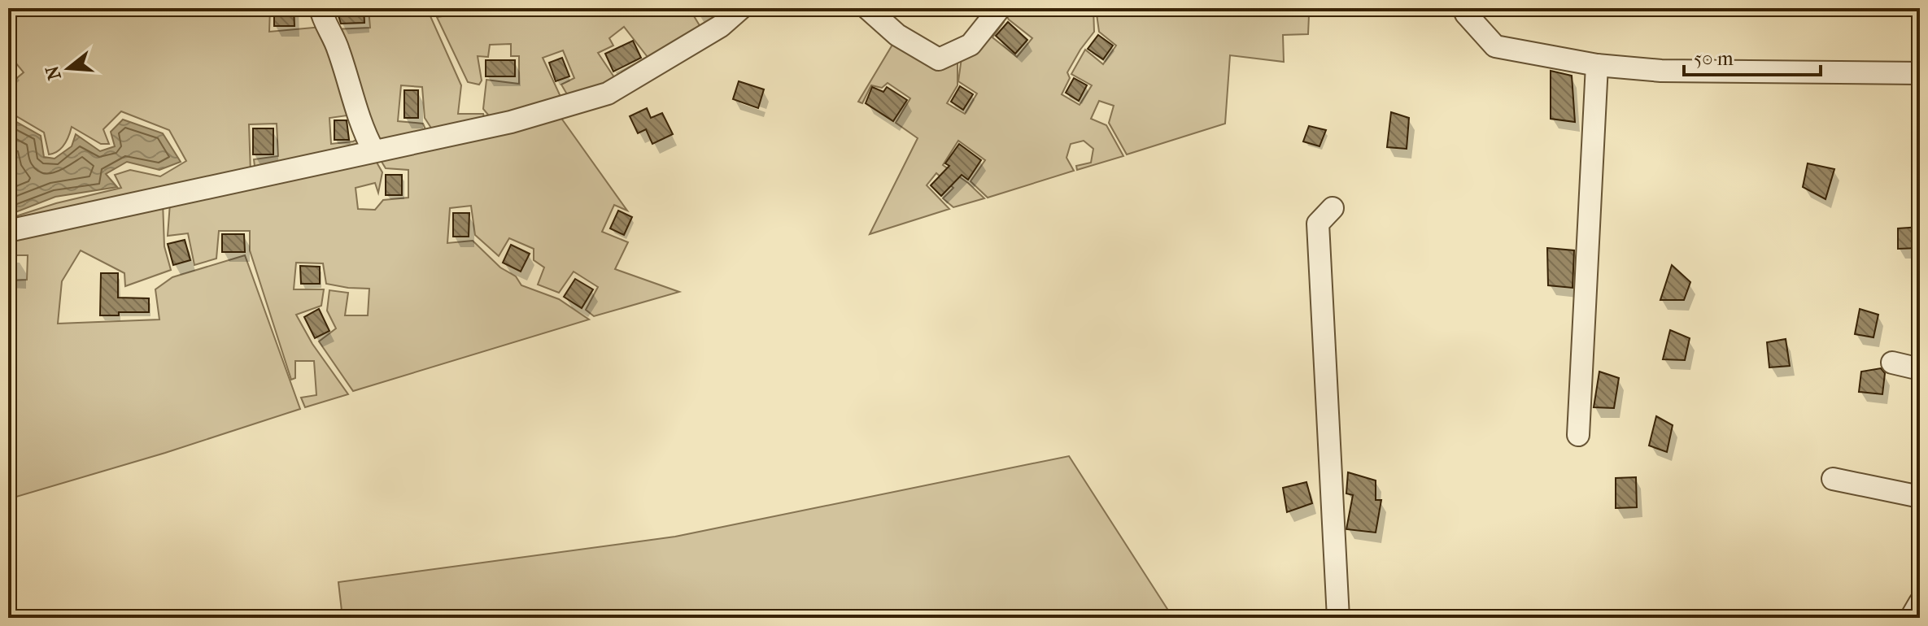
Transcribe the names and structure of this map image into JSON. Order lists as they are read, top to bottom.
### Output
{
  "scale_bar": "50 m",
  "north": "left"
}
